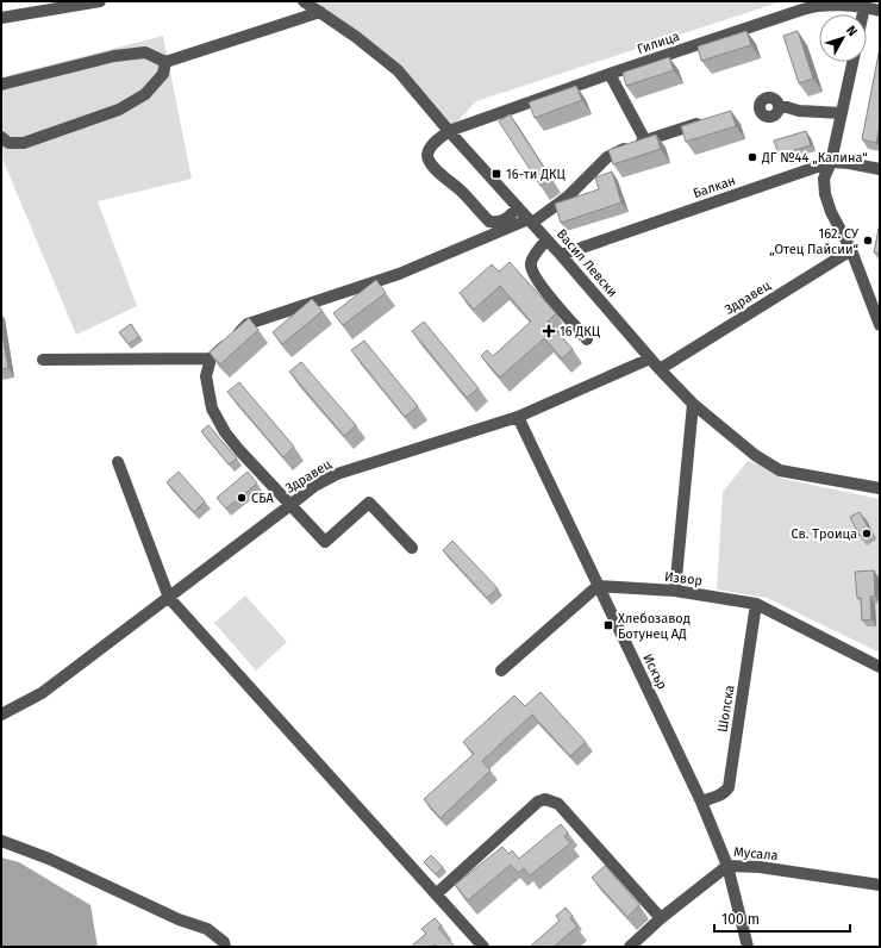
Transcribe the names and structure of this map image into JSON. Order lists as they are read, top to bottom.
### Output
{
  "streets": {
    "street": [
      "Гилица",
      "Балкан",
      "Васил Левски",
      "Здравец",
      "Извор",
      "Искър",
      "Шопска",
      "Мусала"
    ]
  },
  "crossings": [
    ["Гилица", "Васил Левски"],
    ["Балкан", "Васил Левски"],
    ["Васил Левски", "Здравец"],
    ["Здравец", "Искър"],
    ["Извор", "Искър"],
    ["Извор", "Шопска"],
    ["Искър", "Шопска"],
    ["Искър", "Мусала"]
  ],
  "places": {
    "other": [
      "ДГ №44 „Калина“",
      "162. СУ „Отец Пайсии“",
      "СБА",
      "Св. Троица"
    ],
    "transit": ["16-ти ДКЦ", "Хлебозавод Ботунец АД"],
    "health": ["16 ДКЦ"]
  },
  "scale_bar": "100 m",
  "north": "top right"
}
